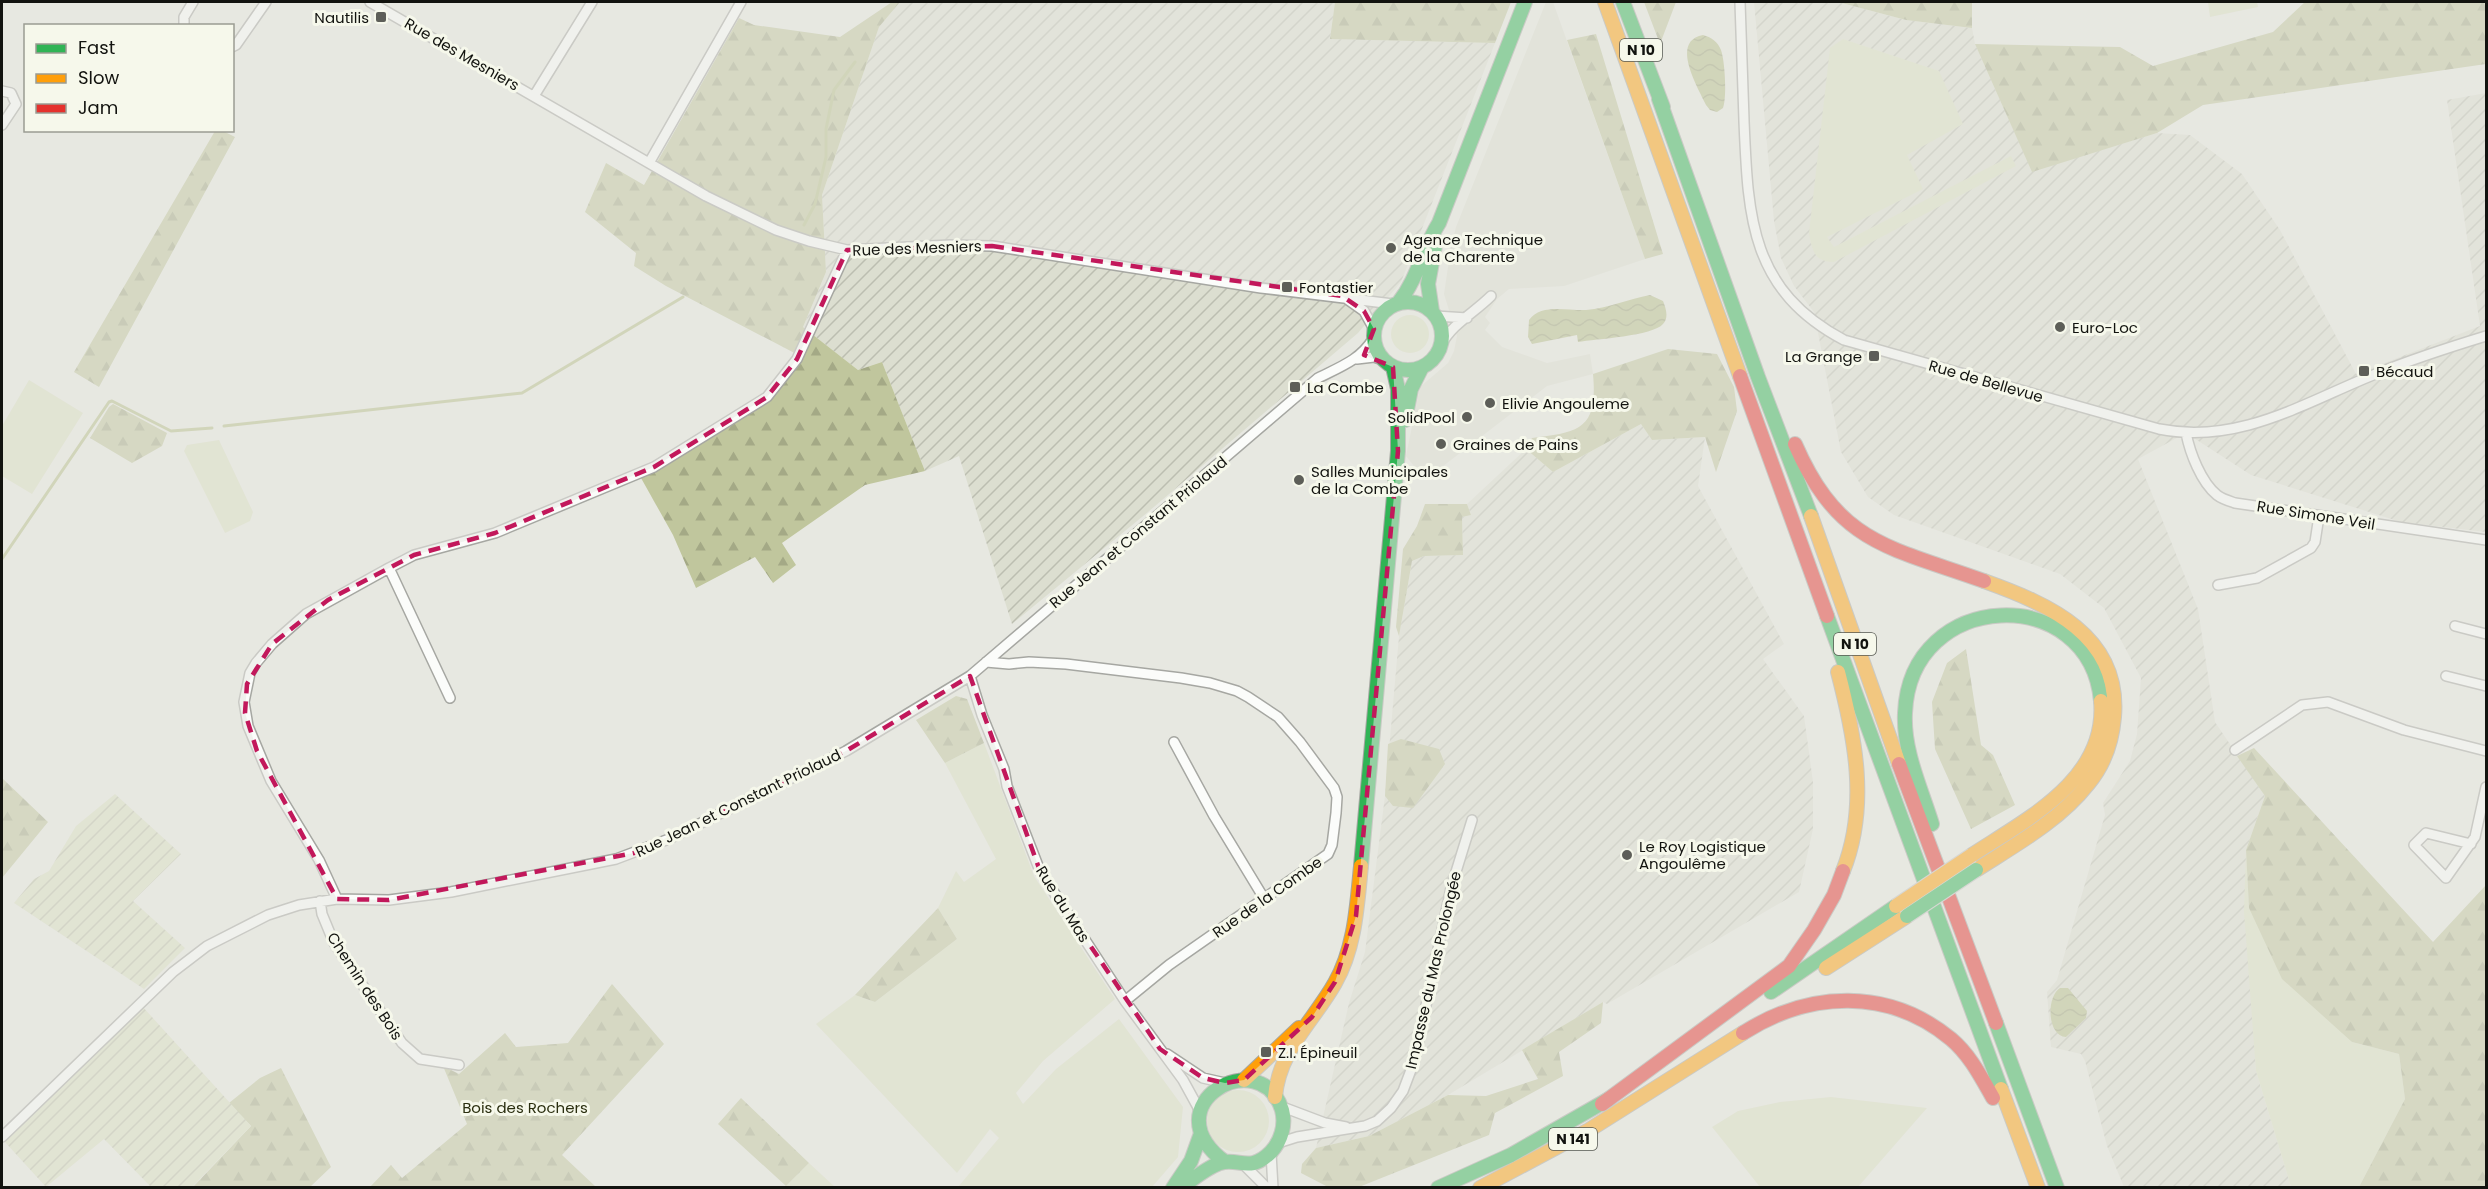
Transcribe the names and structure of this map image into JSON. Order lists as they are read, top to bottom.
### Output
{
  "streets": {
    "main road": ["N 10", "N 141"],
    "street": [
      "Rue des Mesniers",
      "Rue de Bellevue",
      "Rue Simone Veil",
      "Rue Jean et Constant Priolaud",
      "Rue de la Combe",
      "Rue du Mas",
      "Impasse du Mas Prolongée",
      "Chemin des Bois"
    ]
  },
  "crossings": [
    ["Rue des Mesniers", "Rue Jean et Constant Priolaud"],
    ["Rue de Bellevue", "Rue Simone Veil"],
    ["Rue Jean et Constant Priolaud", "Rue de la Combe"],
    ["Rue Jean et Constant Priolaud", "Rue du Mas"],
    ["Rue Jean et Constant Priolaud", "Chemin des Bois"],
    ["Rue de la Combe", "Rue du Mas"],
    ["Rue du Mas", "Impasse du Mas Prolongée"]
  ],
  "parks": ["Bois des Rochers"],
  "places": {
    "transit": [
      "Nautilis",
      "Fontastier",
      "La Grange",
      "Bécaud",
      "La Combe",
      "Z.I. Épineuil"
    ],
    "other": [
      "Agence Technique de la Charente",
      "Euro-Loc",
      "Elivie Angouleme",
      "SolidPool",
      "Graines de Pains",
      "Salles Municipales de la Combe",
      "Le Roy Logistique Angoulême"
    ]
  },
  "legend": ["Fast", "Slow", "Jam"]
}
